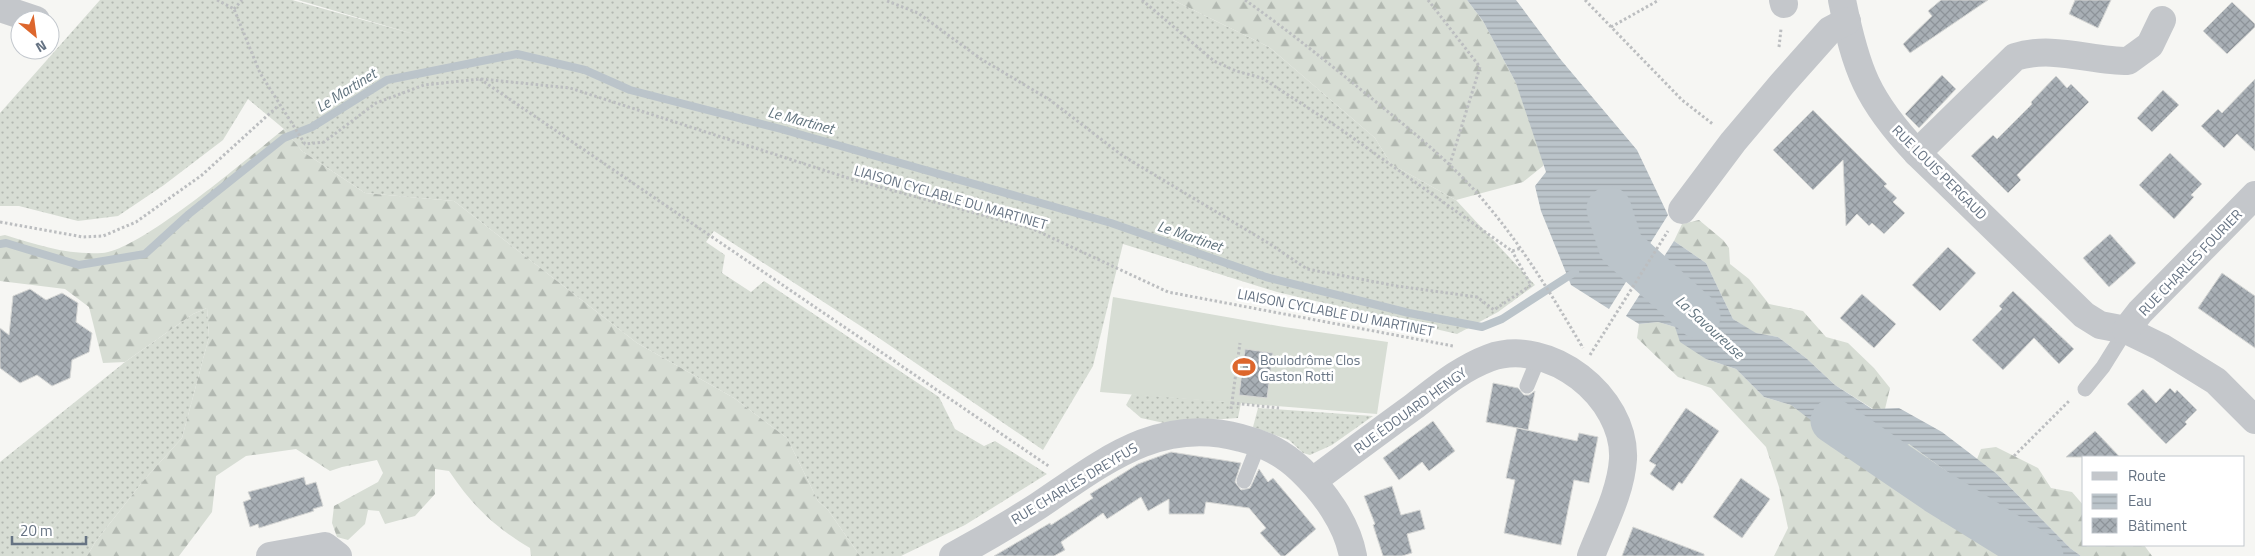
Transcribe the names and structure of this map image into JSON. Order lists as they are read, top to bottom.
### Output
{
  "streets": {
    "street": [
      "RUE LOUIS PERGAUD",
      "RUE CHARLES FOURIER",
      "RUE ÉDOUARD HENGY",
      "RUE CHARLES DREYFUS"
    ],
    "path": ["LIAISON CYCLABLE DU MARTINET"]
  },
  "crossings": [
    ["RUE LOUIS PERGAUD", "RUE CHARLES FOURIER"],
    ["RUE ÉDOUARD HENGY", "RUE CHARLES DREYFUS"]
  ],
  "water": ["Le Martinet", "La Savoureuse"],
  "places": {
    "sports": ["Boulodrôme Clos Gaston Rotti"]
  },
  "legend": ["Route", "Eau", "Bâtiment"],
  "scale_bar": "20 m",
  "north": "bottom right"
}
